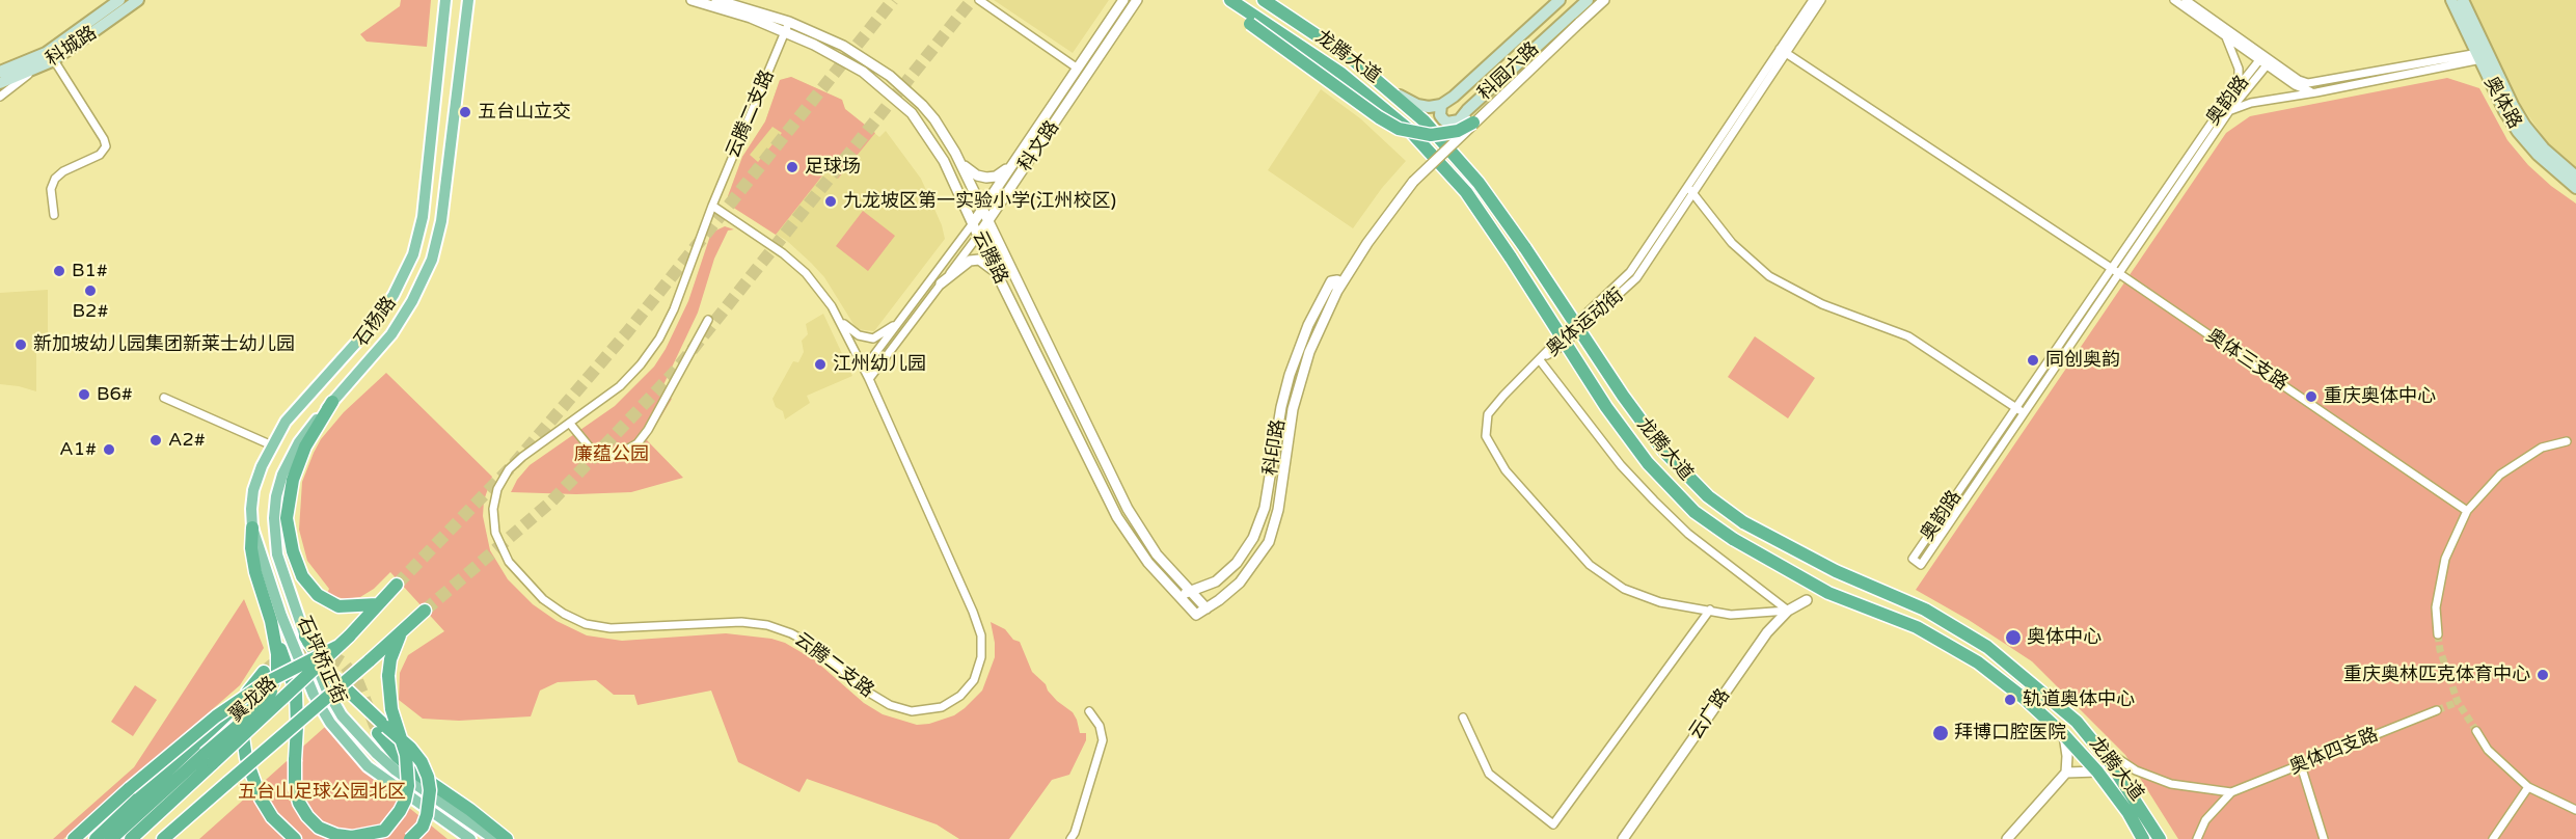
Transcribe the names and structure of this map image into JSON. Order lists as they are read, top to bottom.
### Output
{
  "streets": {
    "highway": ["龙腾大道", "翼龙路"],
    "main road": [
      "科城路",
      "科园六路",
      "奥体路",
      "石杨路",
      "石坪桥正街"
    ],
    "street": [
      "奥韵路",
      "云腾二支路",
      "科文路",
      "云腾路",
      "奥体运动街",
      "奥体三支路",
      "科印路",
      "云广路",
      "奥体四支路"
    ]
  },
  "crossings": [
    ["龙腾大道", "云广路"],
    ["奥韵路", "奥体路"],
    ["奥韵路", "奥体三支路"],
    ["云腾二支路", "科文路"],
    ["云腾二支路", "云腾路"],
    ["科文路", "云腾路"],
    ["云腾路", "科印路"],
    ["石杨路", "石坪桥正街"],
    ["奥体运动街", "奥体三支路"],
    ["奥体运动街", "云广路"]
  ],
  "parks": ["廉蕴公园", "五台山足球公园北区"],
  "places": [
    "五台山立交",
    "足球场",
    "九龙坡区第一实验小学(江州校区)",
    "B1#",
    "B2#",
    "新加坡幼儿园集团新莱士幼儿园",
    "同创奥韵",
    "江州幼儿园",
    "B6#",
    "重庆奥体中心",
    "A2#",
    "A1#",
    "奥体中心",
    "重庆奥林匹克体育中心",
    "轨道奥体中心",
    "拜博口腔医院"
  ]
}
